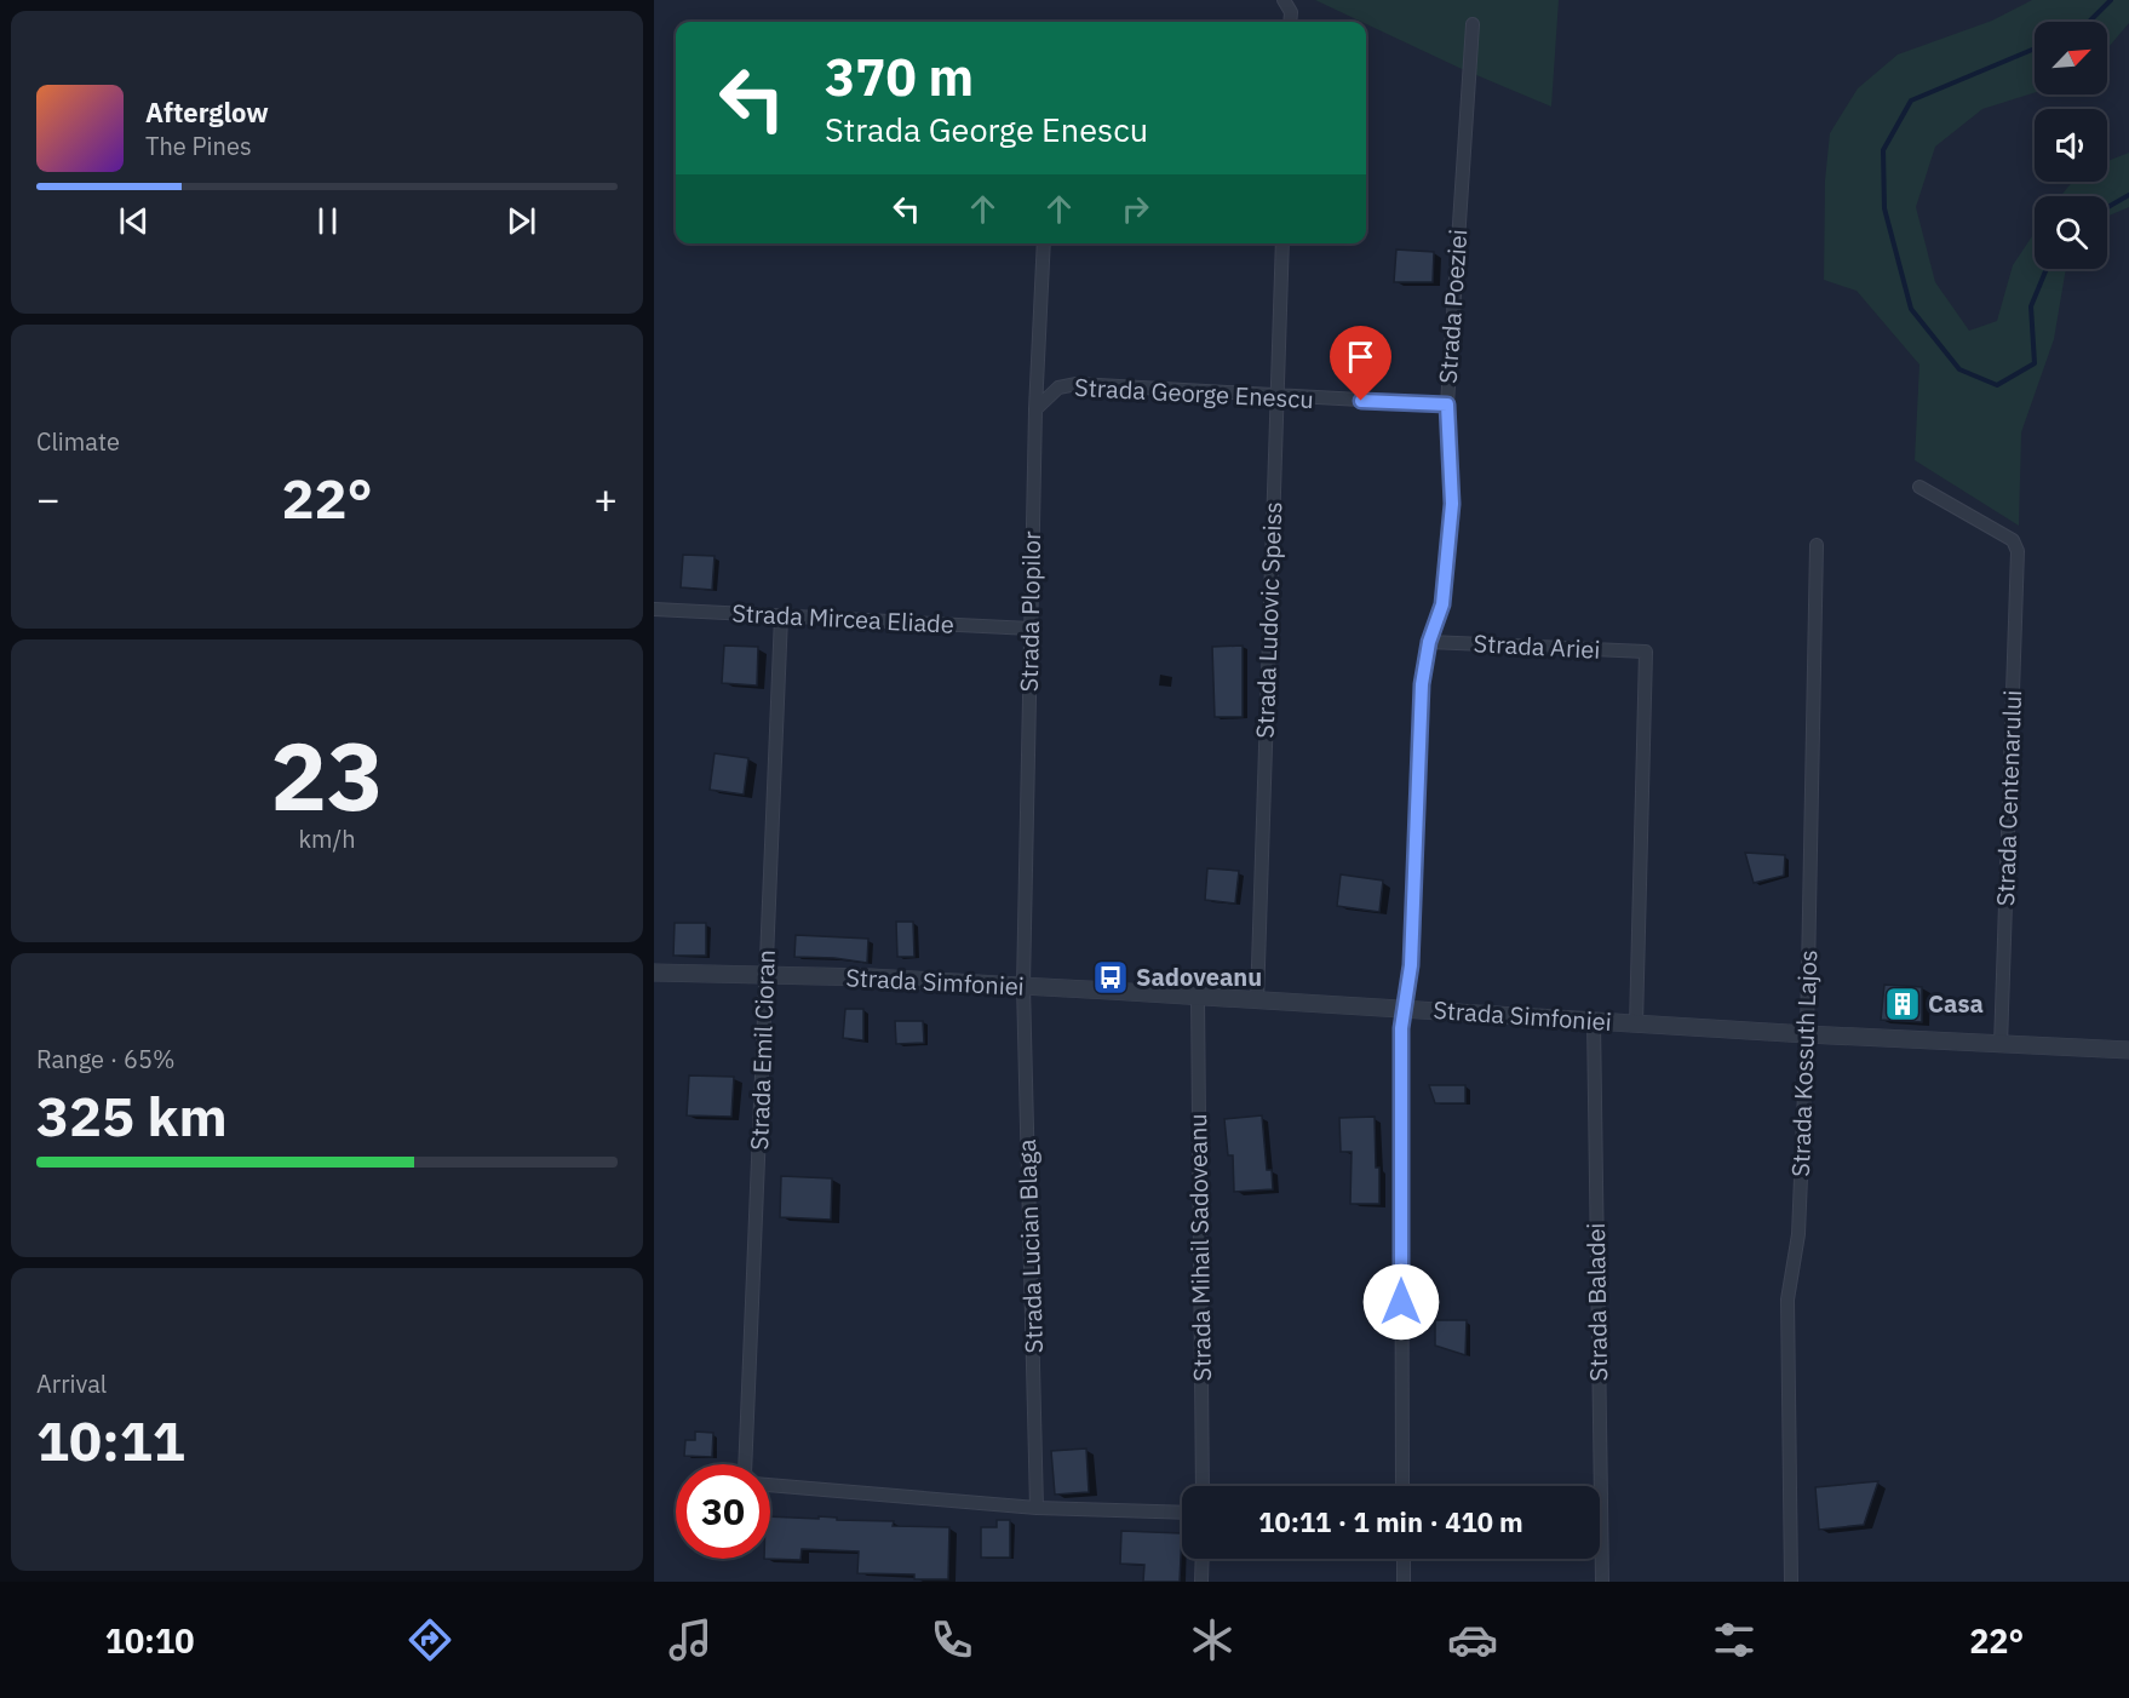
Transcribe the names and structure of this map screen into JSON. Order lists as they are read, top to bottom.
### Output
{
  "streets": {
    "street": [
      "Strada Poeziei",
      "Strada George Enescu",
      "Strada Plopilor",
      "Strada Mircea Eliade",
      "Strada Ludovic Speiss",
      "Strada Ariei",
      "Strada Centenarului",
      "Strada Simfoniei",
      "Strada Emil Cioran",
      "Strada Kossuth Lajos",
      "Strada Lucian Blaga",
      "Strada Mihail Sadoveanu",
      "Strada Baladei"
    ]
  },
  "crossings": [
    ["Strada Poeziei", "Strada George Enescu"],
    ["Strada Poeziei", "Strada Ariei"],
    ["Strada Poeziei", "Strada Simfoniei"],
    ["Strada George Enescu", "Strada Plopilor"],
    ["Strada George Enescu", "Strada Ludovic Speiss"],
    ["Strada Plopilor", "Strada Mircea Eliade"],
    ["Strada Plopilor", "Strada Simfoniei"],
    ["Strada Plopilor", "Strada Lucian Blaga"],
    ["Strada Mircea Eliade", "Strada Emil Cioran"],
    ["Strada Ludovic Speiss", "Strada Simfoniei"],
    ["Strada Ariei", "Strada Simfoniei"],
    ["Strada Centenarului", "Strada Simfoniei"],
    ["Strada Simfoniei", "Strada Emil Cioran"],
    ["Strada Simfoniei", "Strada Kossuth Lajos"],
    ["Strada Simfoniei", "Strada Lucian Blaga"],
    ["Strada Simfoniei", "Strada Mihail Sadoveanu"],
    ["Strada Simfoniei", "Strada Baladei"]
  ],
  "places": {
    "bus stop": ["Sadoveanu"],
    "building": ["Casa"]
  },
  "north": "top right",
  "page": {
    "turn": ["370 m", "Strada George Enescu"],
    "song": ["Afterglow", "The Pines"],
    "tile": [
      "Climate",
      ["23", "km/h"],
      ["Range · 65%", "325 km"],
      ["Arrival", "10:11"]
    ],
    "heat": ["−", "22°", "+"],
    "limit": "30",
    "trip": "10:11 · 1 min · 410 m",
    "tabs": ["10:10", "22°"]
  }
}
